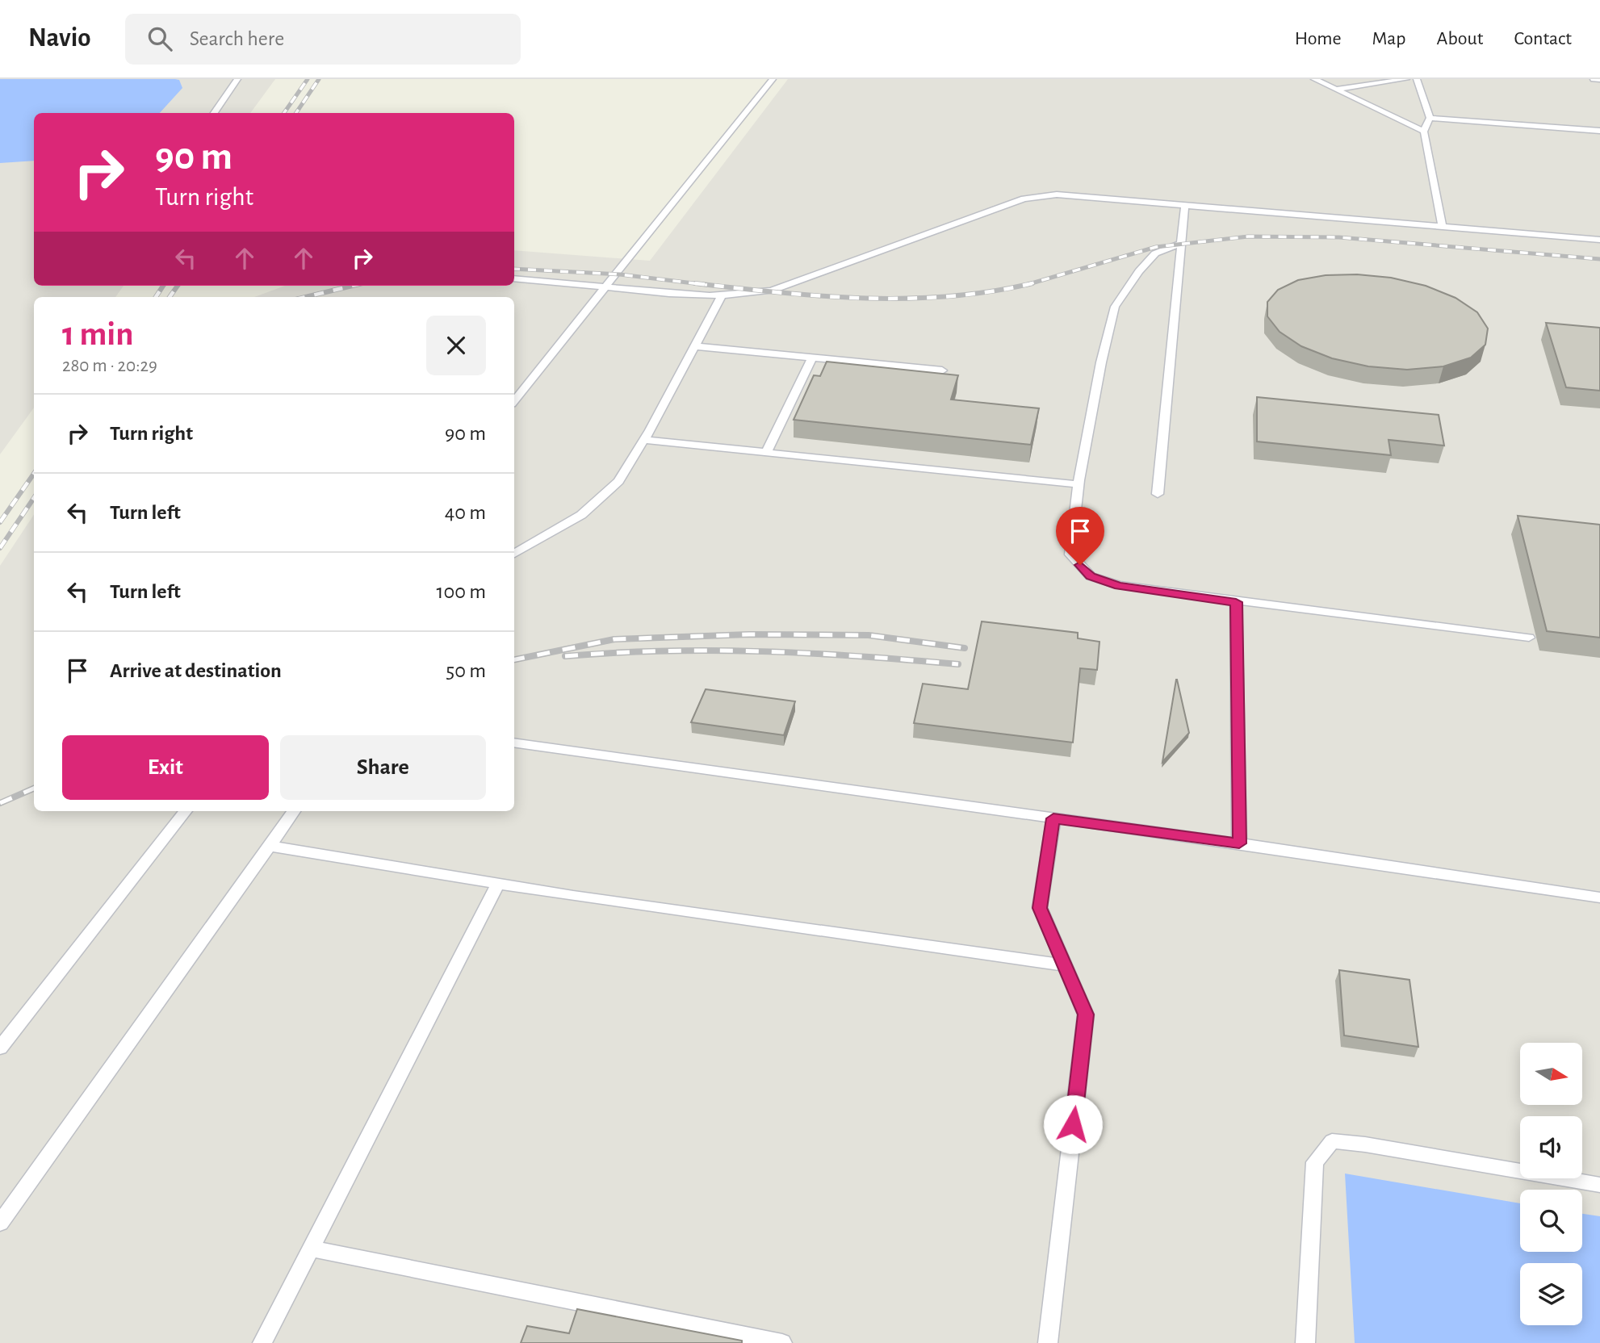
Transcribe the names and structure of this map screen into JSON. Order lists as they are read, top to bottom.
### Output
{
  "north": "right",
  "page": {
    "header": "Navio",
    "search": "Search here",
    "nav": [
      "Home",
      "Map",
      "About",
      "Contact"
    ],
    "turn": ["90 m", "Turn right"],
    "heading": ["1 min", "280 m · 20:29"],
    "list": [
      {
        "name": "Turn right",
        "value": "90 m"
      },
      {
        "name": "Turn left",
        "value": "40 m"
      },
      {
        "name": "Turn left",
        "value": "100 m"
      },
      {
        "name": "Arrive at destination",
        "value": "50 m"
      }
    ],
    "buttons": ["Exit", "Share"]
  }
}
